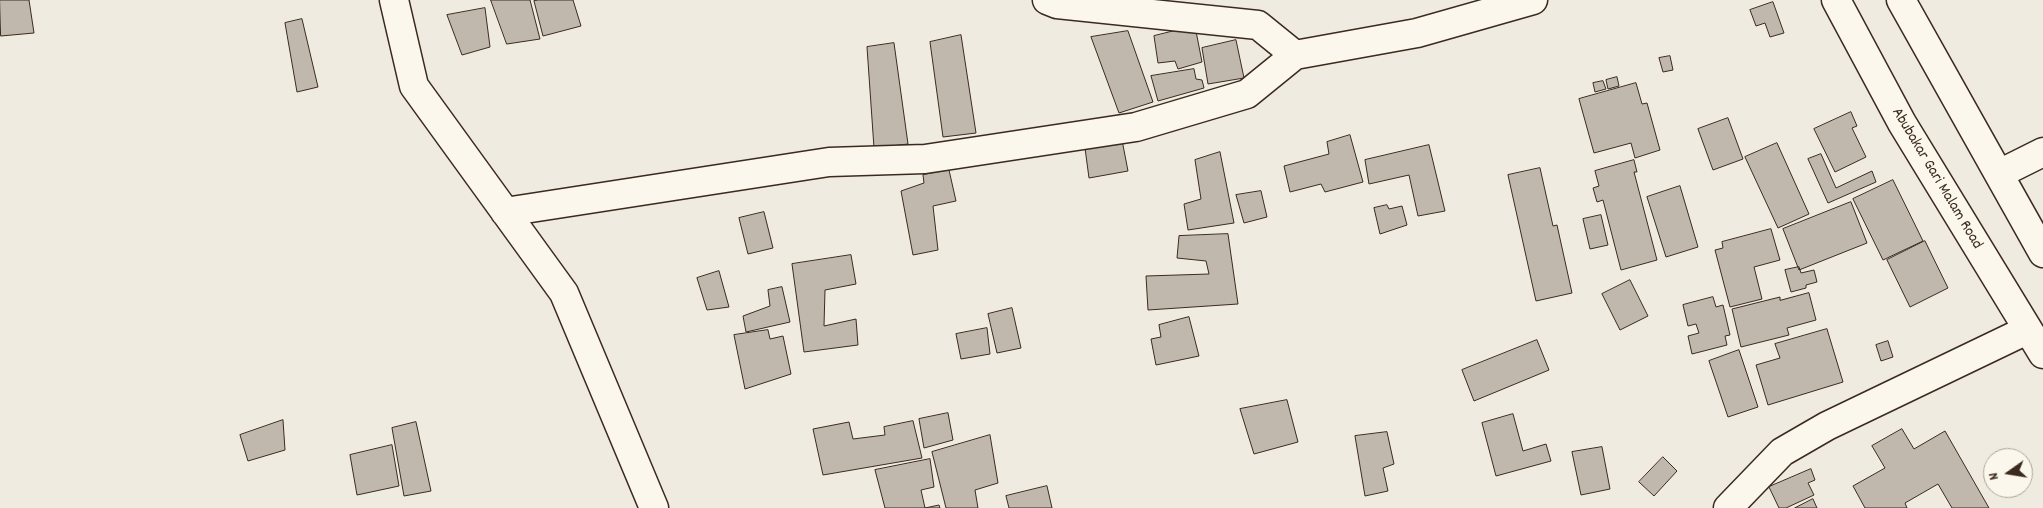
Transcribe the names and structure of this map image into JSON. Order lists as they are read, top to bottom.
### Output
{
  "streets": {
    "street": ["Abubakar Gari Malam Road"]
  },
  "north": "left"
}
